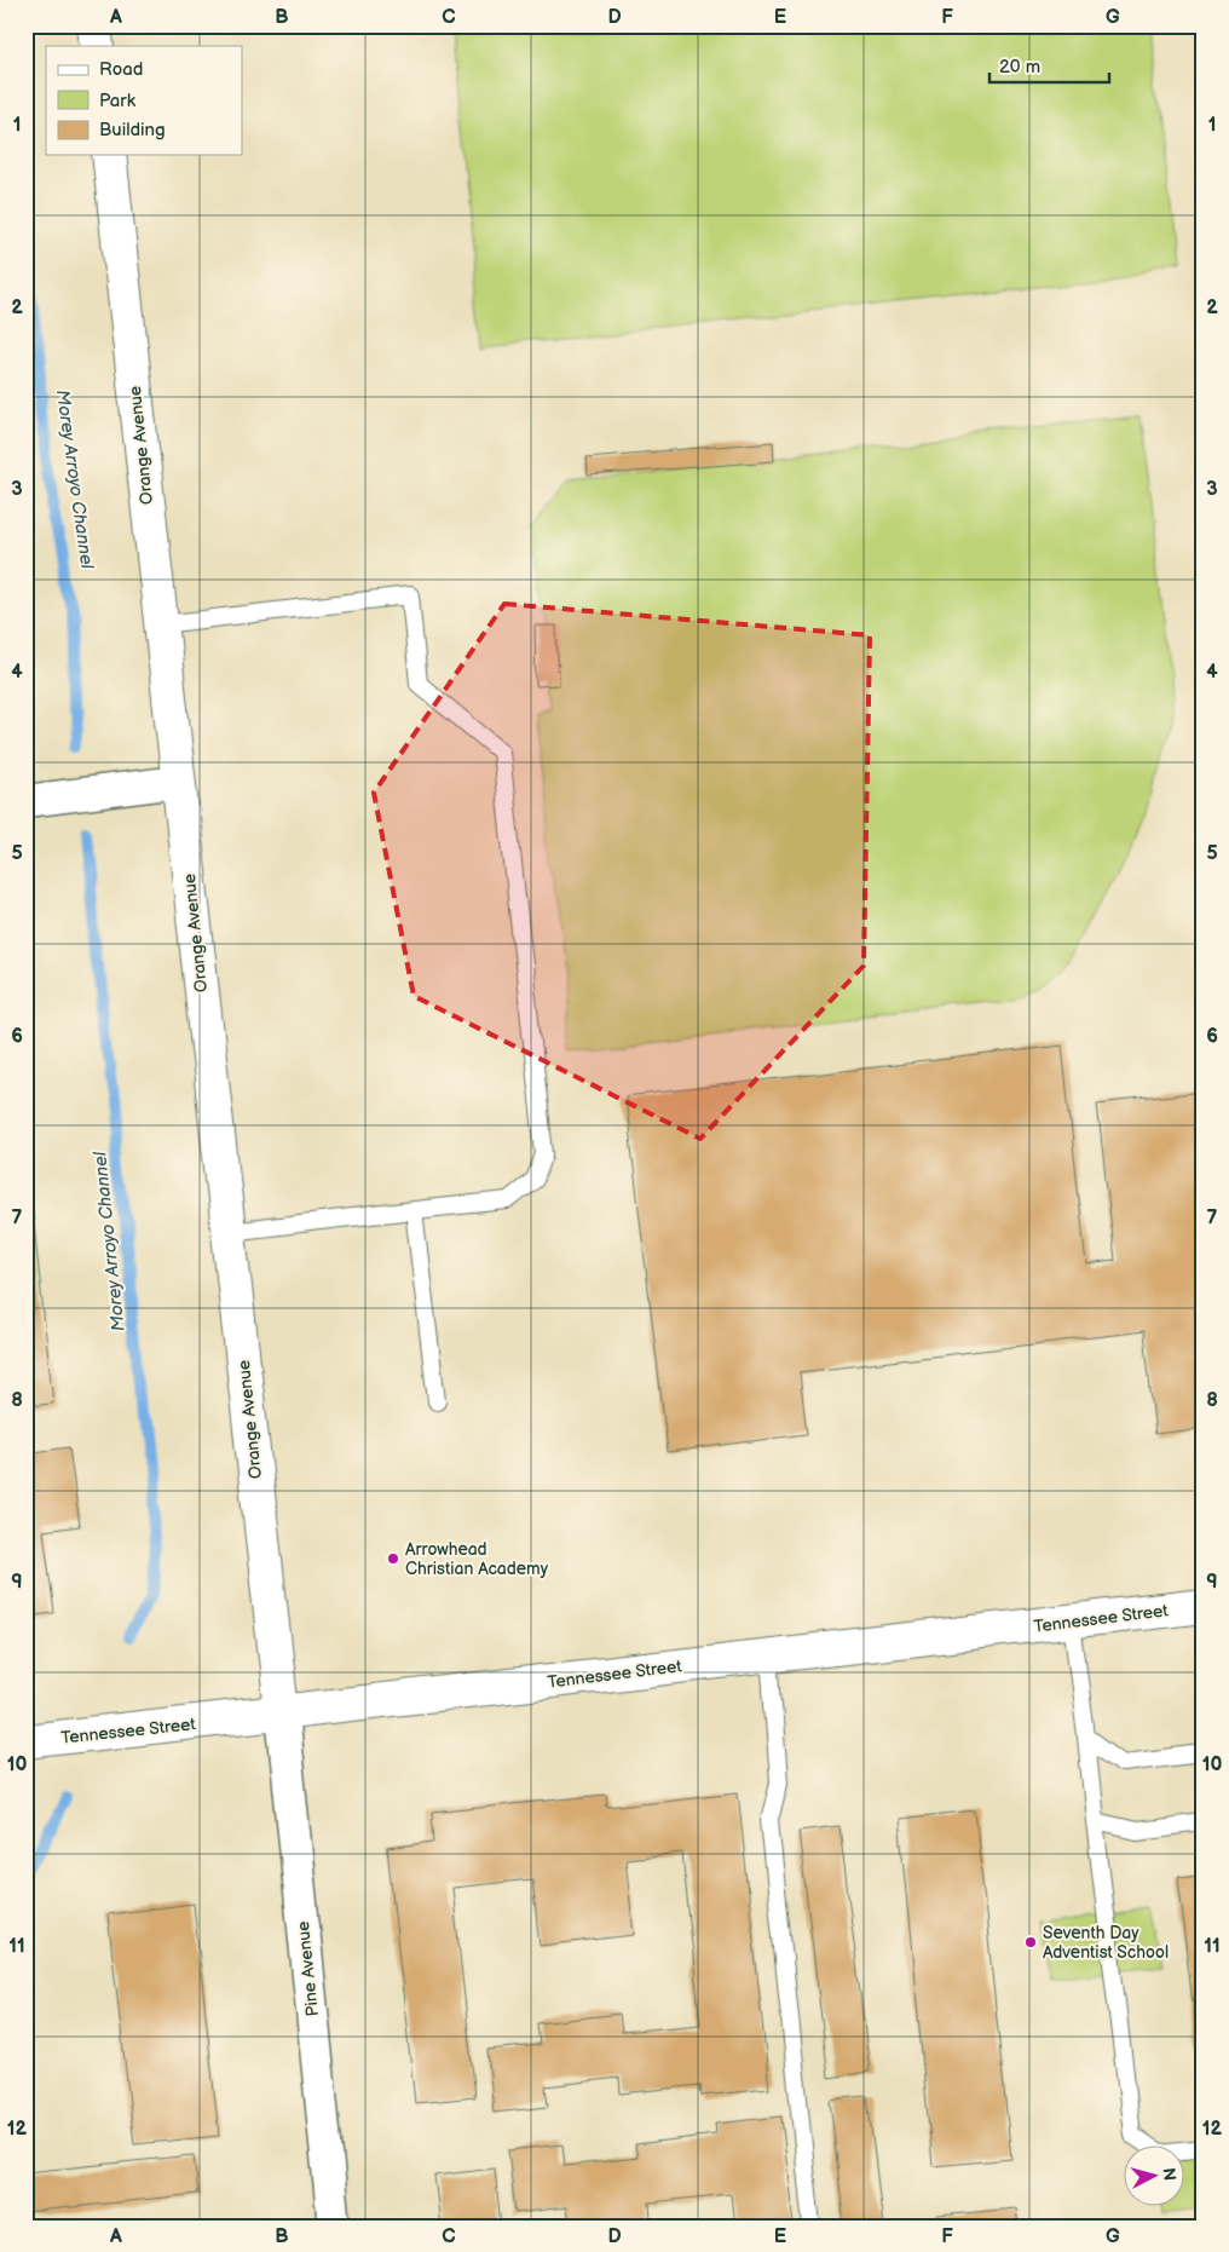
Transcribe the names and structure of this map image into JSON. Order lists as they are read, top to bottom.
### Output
{
  "streets": {
    "street": ["Orange Avenue", "Tennessee Street", "Pine Avenue"]
  },
  "crossings": [
    ["Orange Avenue", "Tennessee Street"],
    ["Orange Avenue", "Pine Avenue"],
    ["Tennessee Street", "Pine Avenue"]
  ],
  "water": ["Morey Arroyo Channel"],
  "places": ["Arrowhead Christian Academy", "Seventh Day Adventist School"],
  "legend": ["Road", "Park", "Building"],
  "scale_bar": "20 m",
  "north": "right",
  "grid": {
    "columns": [
      "A",
      "B",
      "C",
      "D",
      "E",
      "F",
      "G"
    ],
    "rows": [
      "1",
      "2",
      "3",
      "4",
      "5",
      "6",
      "7",
      "8",
      "9",
      "10",
      "11",
      "12"
    ]
  }
}
